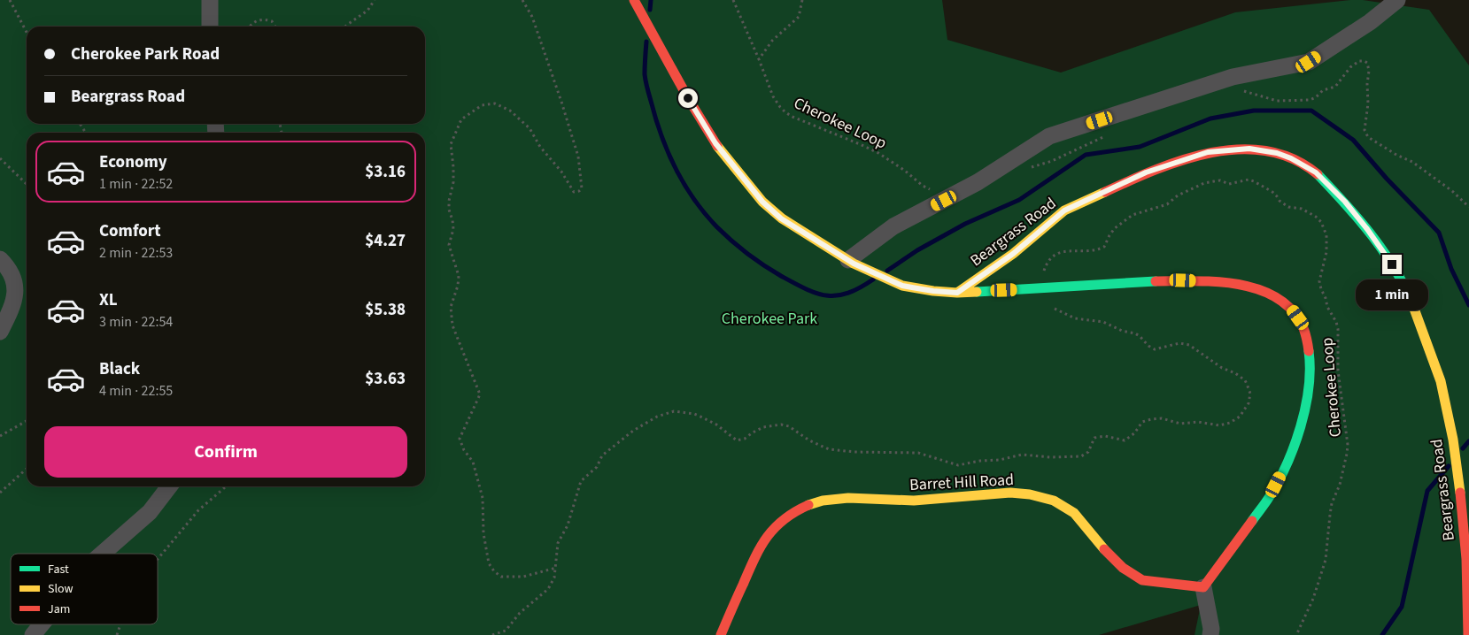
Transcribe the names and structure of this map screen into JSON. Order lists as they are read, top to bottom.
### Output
{
  "streets": {
    "street": ["Beargrass Road", "Barret Hill Road"],
    "path": ["Cherokee Loop"]
  },
  "parks": ["Cherokee Park"],
  "legend": ["Fast", "Slow", "Jam"],
  "page": {
    "banner": ["Cherokee Park Road", "Beargrass Road"],
    "list": [
      {
        "name": "Economy",
        "note": "1 min · 22:52",
        "value": "$3.16"
      },
      {
        "name": "Comfort",
        "note": "2 min · 22:53",
        "value": "$4.27"
      },
      {
        "name": "XL",
        "note": "3 min · 22:54",
        "value": "$5.38"
      },
      {
        "name": "Black",
        "note": "4 min · 22:55",
        "value": "$3.63"
      }
    ],
    "bubble": "1 min",
    "buttons": "Confirm"
  }
}
